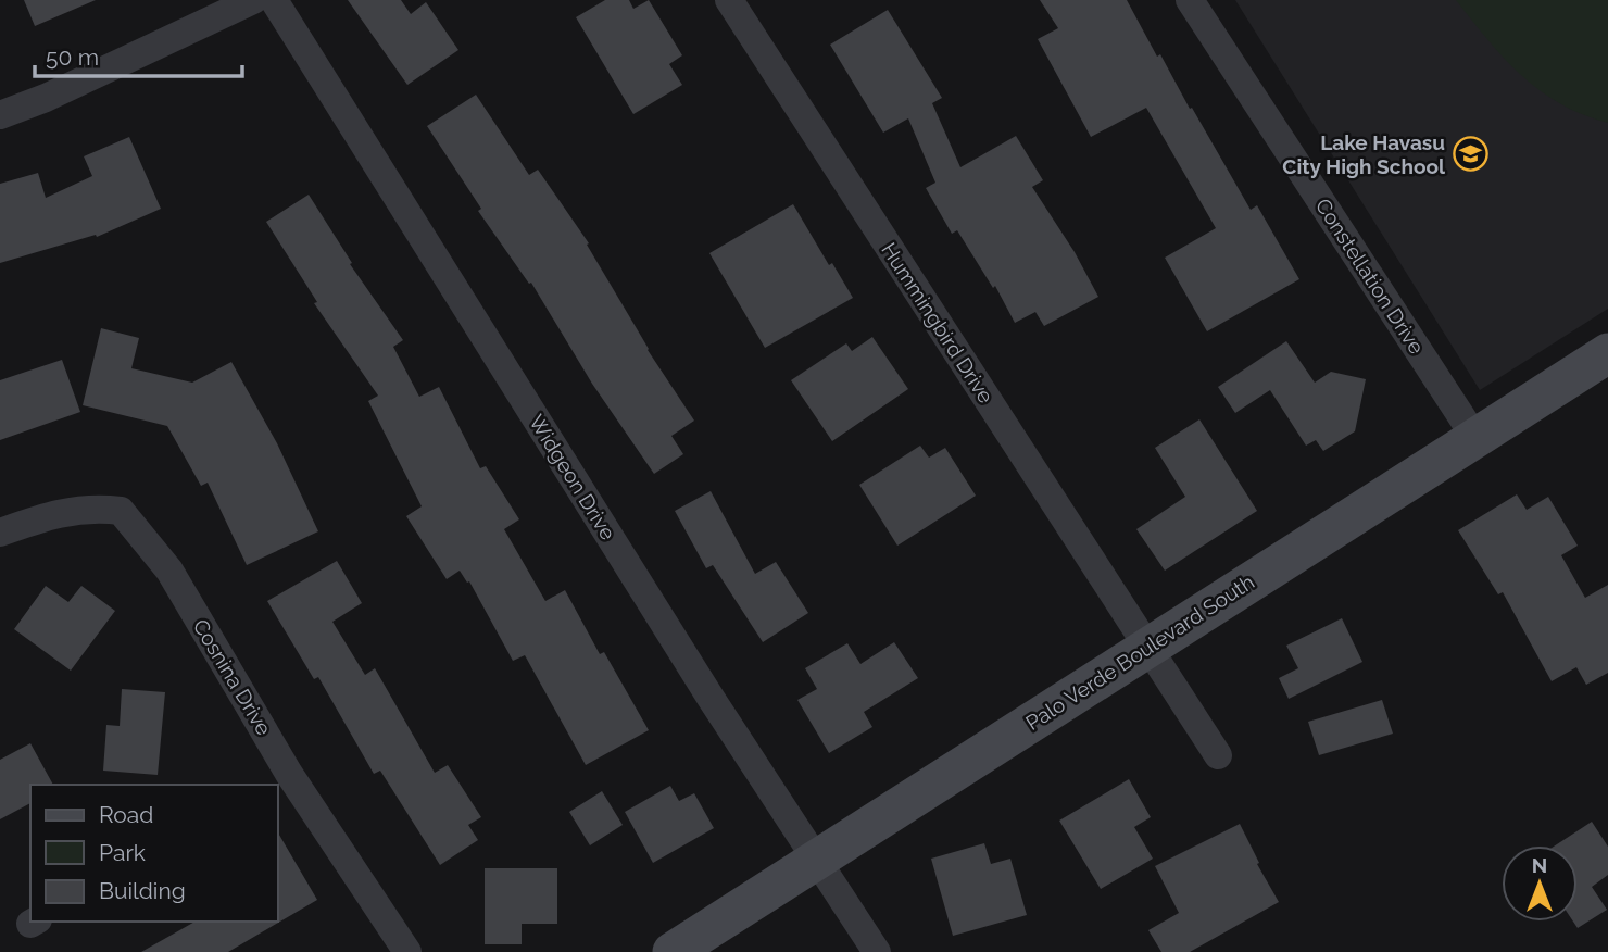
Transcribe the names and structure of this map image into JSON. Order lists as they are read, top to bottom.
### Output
{
  "streets": {
    "main road": ["Palo Verde Boulevard South"],
    "street": [
      "Constellation Drive",
      "Hummingbird Drive",
      "Widgeon Drive",
      "Cosnina Drive"
    ]
  },
  "crossings": [
    ["Constellation Drive", "Palo Verde Boulevard South"],
    ["Hummingbird Drive", "Palo Verde Boulevard South"],
    ["Widgeon Drive", "Palo Verde Boulevard South"]
  ],
  "places": {
    "school or university": ["Lake Havasu City High School"]
  },
  "legend": ["Road", "Park", "Building"],
  "scale_bar": "50 m",
  "north": "top"
}
